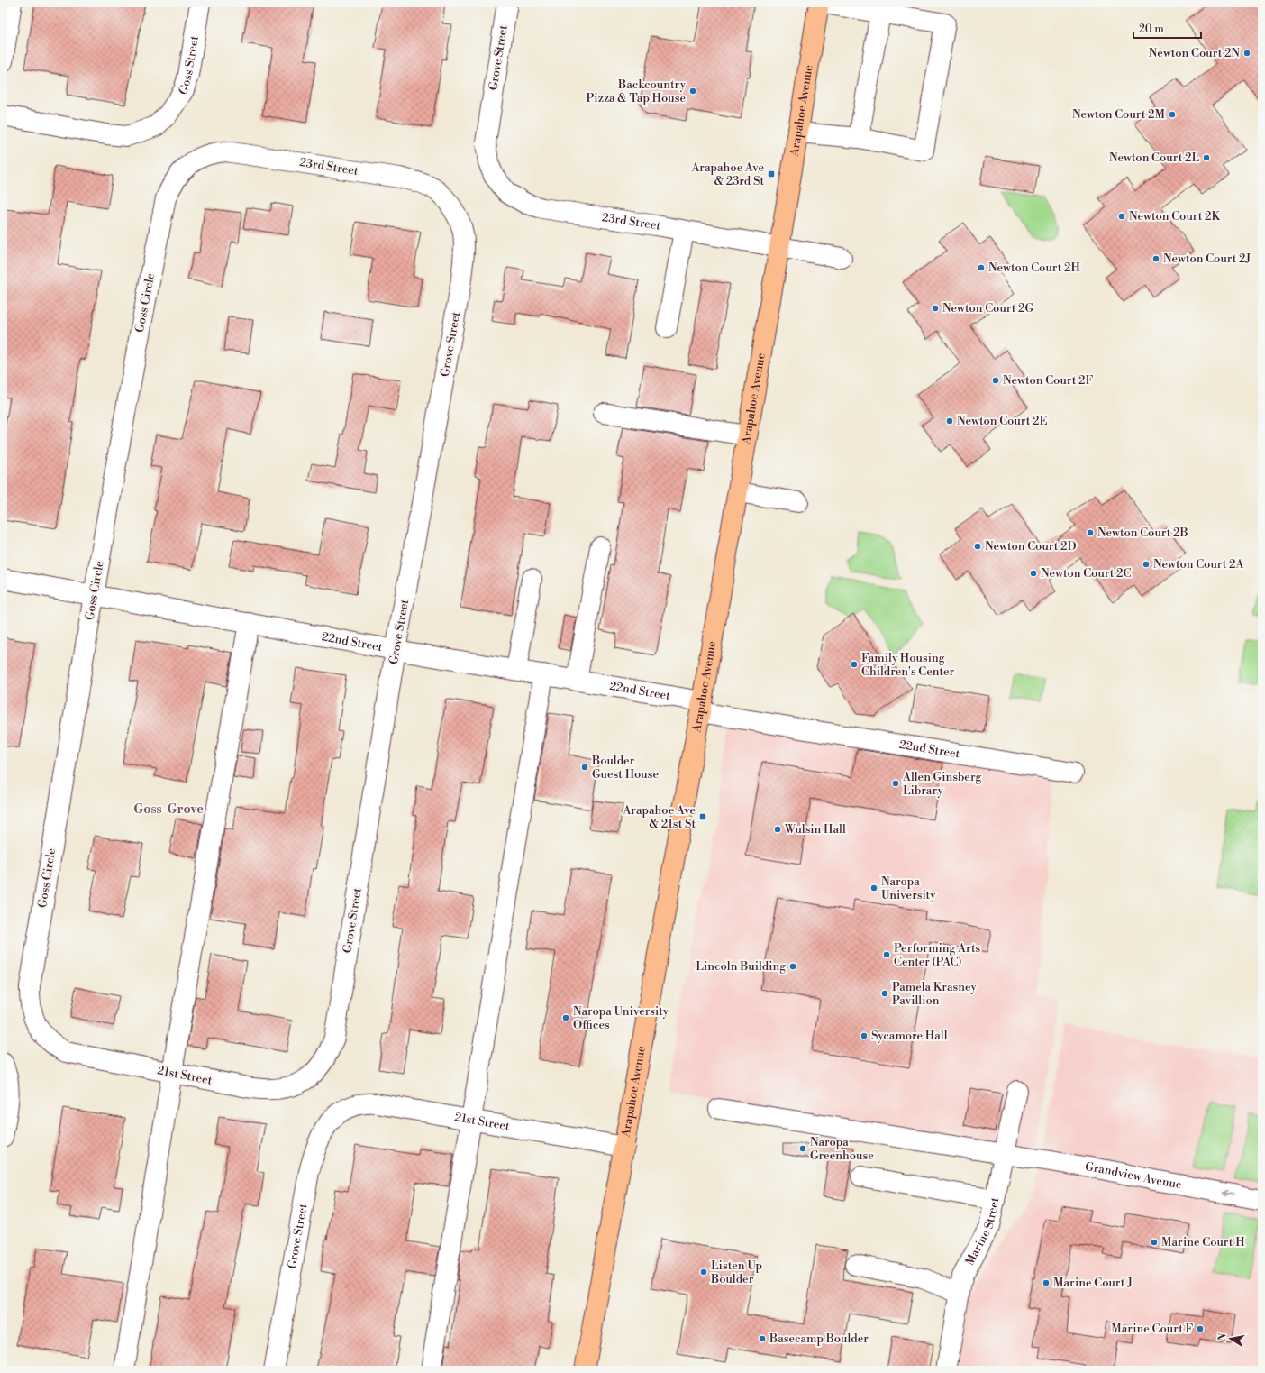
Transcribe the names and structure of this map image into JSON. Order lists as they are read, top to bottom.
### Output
{
  "streets": {
    "main road": ["Arapahoe Avenue"],
    "street": [
      "Grove Street",
      "Goss Street",
      "23rd Street",
      "Goss Circle",
      "22nd Street",
      "21st Street",
      "Grandview Avenue",
      "Marine Street"
    ]
  },
  "crossings": [
    ["Grove Street", "23rd Street"],
    ["Grove Street", "22nd Street"],
    ["Grove Street", "21st Street"],
    ["Arapahoe Avenue", "23rd Street"],
    ["Arapahoe Avenue", "22nd Street"],
    ["Arapahoe Avenue", "21st Street"],
    ["23rd Street", "Goss Circle"],
    ["Goss Circle", "22nd Street"],
    ["Goss Circle", "21st Street"],
    ["Grandview Avenue", "Marine Street"]
  ],
  "one_way": ["Grandview Avenue"],
  "districts": ["Goss-Grove"],
  "places": {
    "other": [
      "Newton Court 2N",
      "Backcountry Pizza & Tap House",
      "Newton Court 2M",
      "Newton Court 2L",
      "Newton Court 2K",
      "Newton Court 2J",
      "Newton Court 2H",
      "Newton Court 2G",
      "Newton Court 2F",
      "Newton Court 2E",
      "Newton Court 2B",
      "Newton Court 2D",
      "Newton Court 2A",
      "Newton Court 2C",
      "Family Housing Children's Center",
      "Boulder Guest House",
      "Allen Ginsberg Library",
      "Wulsin Hall",
      "Naropa University",
      "Performing Arts Center (PAC)",
      "Lincoln Building",
      "Pamela Krasney Pavillion",
      "Naropa University Offices",
      "Sycamore Hall",
      "Naropa Greenhouse",
      "Marine Court H",
      "Listen Up Boulder",
      "Marine Court J",
      "Marine Court F",
      "Basecamp Boulder"
    ],
    "transit": ["Arapahoe Ave & 23rd St", "Arapahoe Ave & 21st St"]
  },
  "scale_bar": "20 m",
  "north": "left"
}
